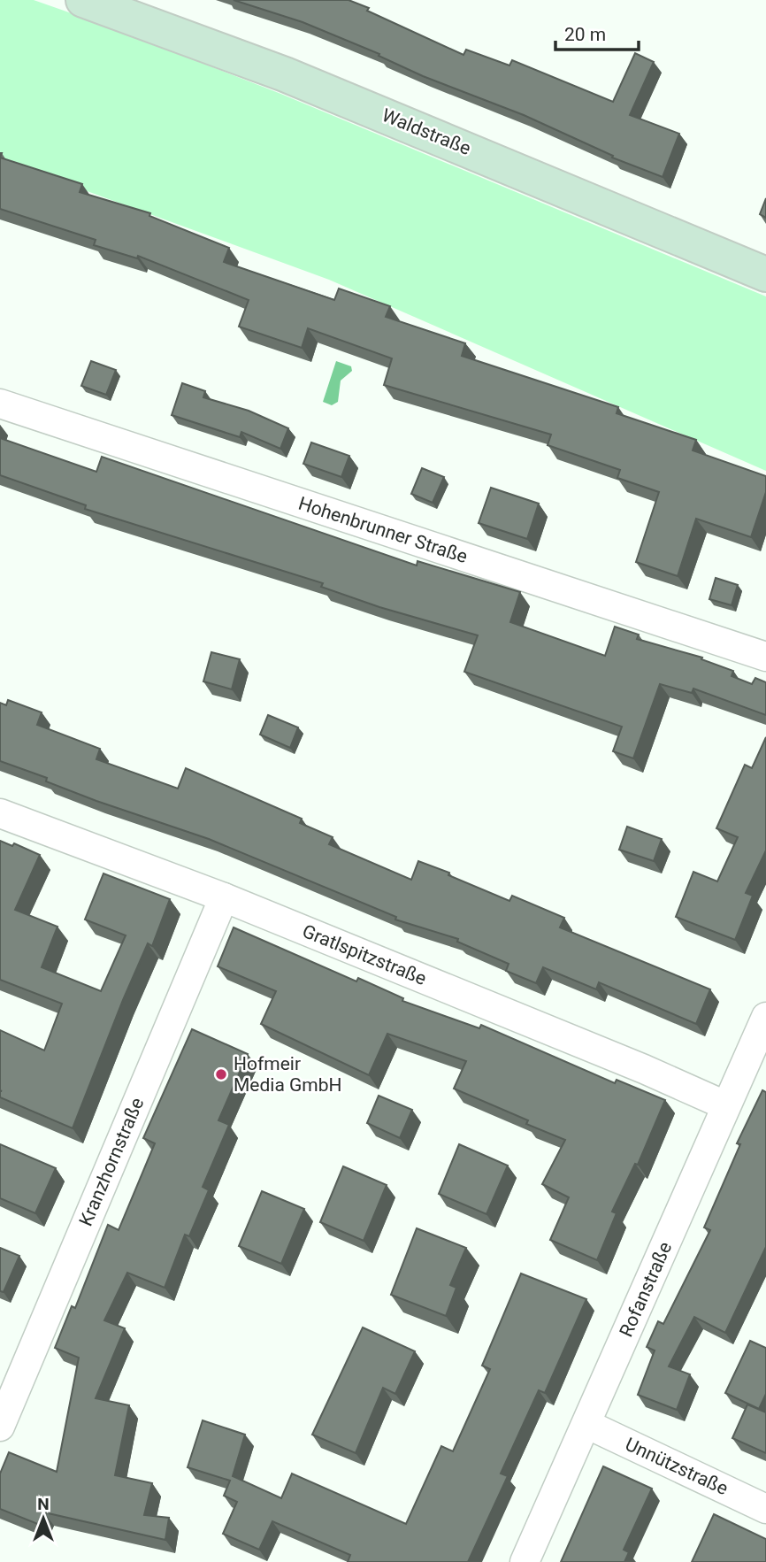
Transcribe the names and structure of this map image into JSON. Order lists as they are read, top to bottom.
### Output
{
  "streets": {
    "street": [
      "Waldstraße",
      "Hohenbrunner Straße",
      "Gratlspitzstraße",
      "Kranzhornstraße",
      "Rofanstraße",
      "Unnützstraße"
    ]
  },
  "crossings": [
    ["Gratlspitzstraße", "Kranzhornstraße"],
    ["Gratlspitzstraße", "Rofanstraße"],
    ["Rofanstraße", "Unnützstraße"]
  ],
  "places": ["Hofmeir Media GmbH"],
  "scale_bar": "20 m",
  "north": "top"
}
